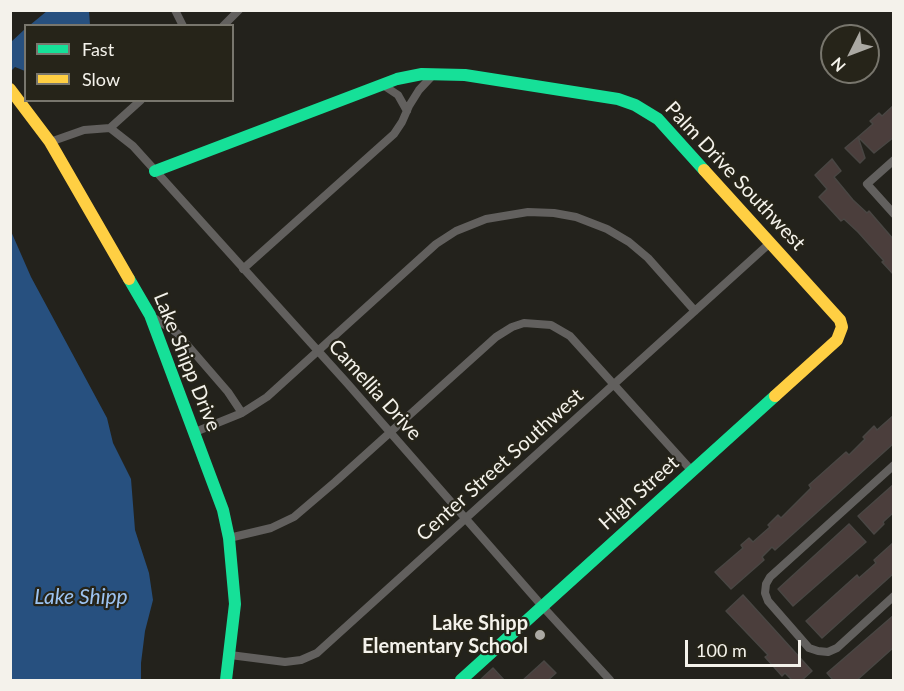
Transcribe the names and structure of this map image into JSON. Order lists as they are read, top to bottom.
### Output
{
  "streets": {
    "street": [
      "Palm Drive Southwest",
      "Lake Shipp Drive",
      "Camellia Drive",
      "Center Street Southwest",
      "High Street"
    ]
  },
  "crossings": [
    ["Palm Drive Southwest", "Camellia Drive"],
    ["Palm Drive Southwest", "Center Street Southwest"],
    ["Palm Drive Southwest", "High Street"],
    ["Lake Shipp Drive", "Center Street Southwest"],
    ["Camellia Drive", "Center Street Southwest"],
    ["Camellia Drive", "High Street"]
  ],
  "water": ["Lake Shipp"],
  "places": ["Lake Shipp Elementary School"],
  "legend": ["Fast", "Slow"],
  "scale_bar": "100 m",
  "north": "bottom left"
}
